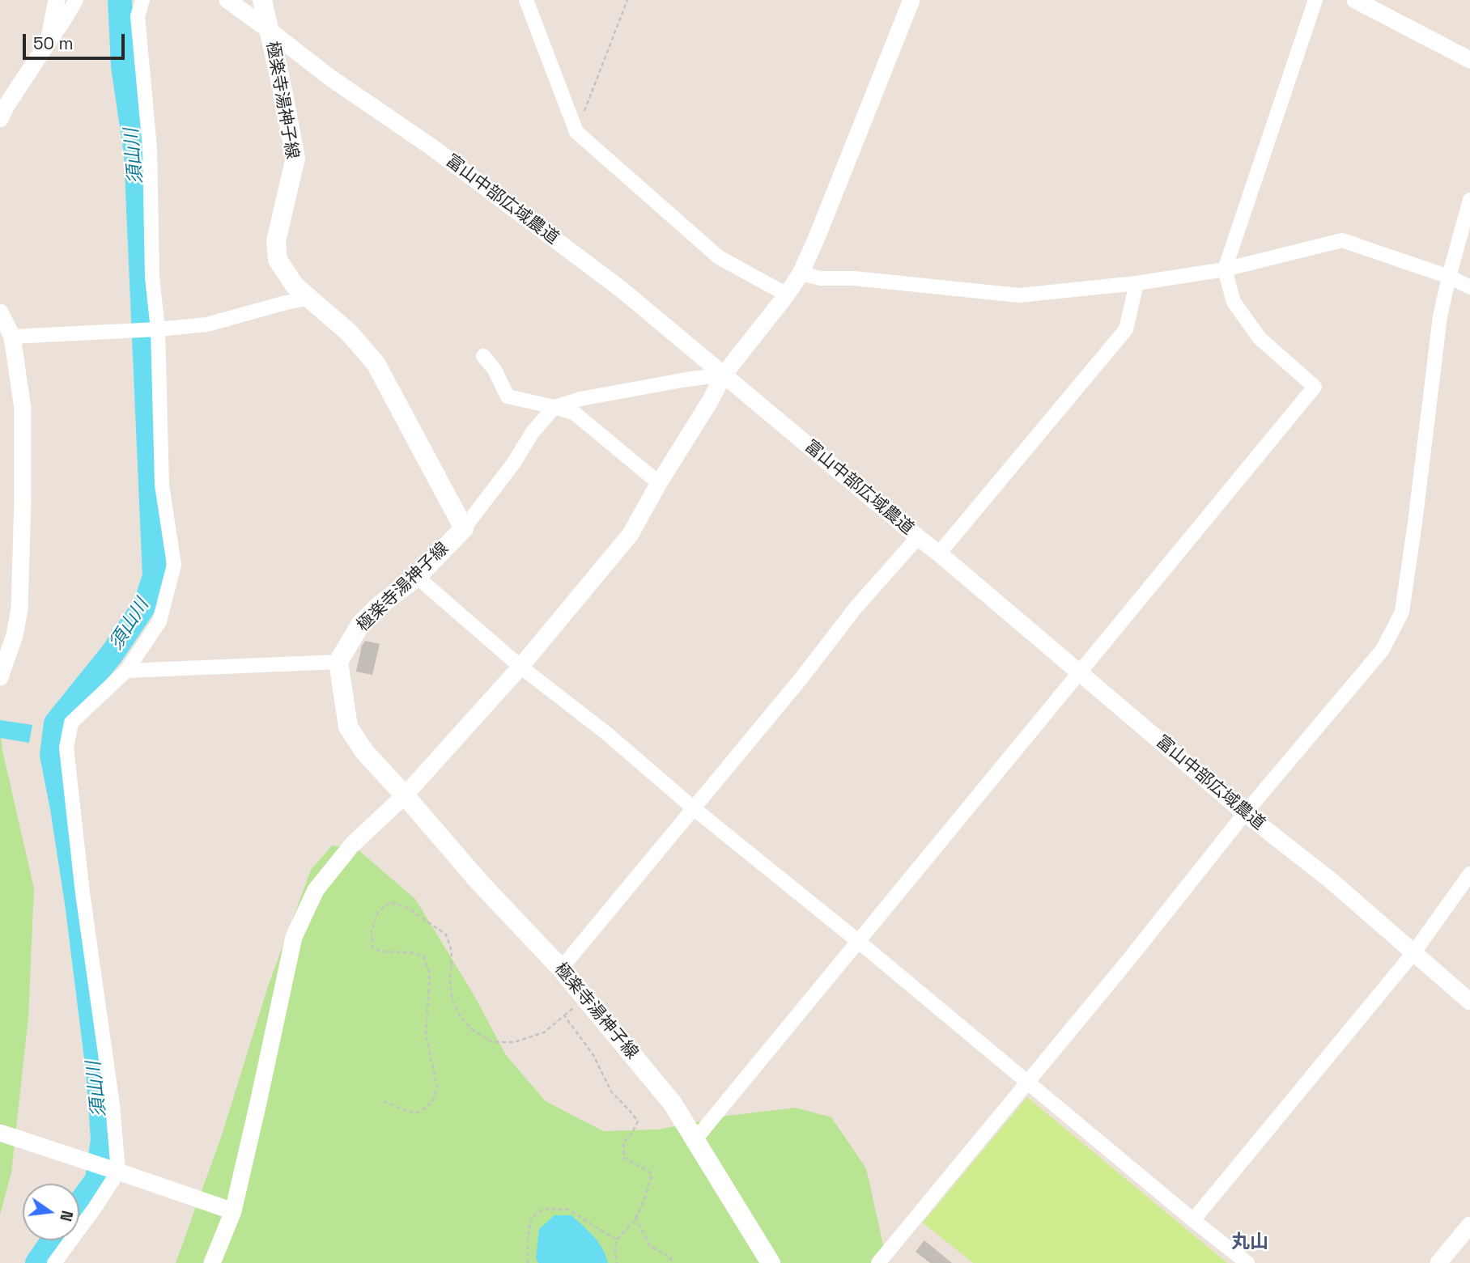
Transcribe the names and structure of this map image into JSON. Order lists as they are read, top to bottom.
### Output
{
  "streets": {
    "main road": ["極楽寺湯神子線"],
    "street": ["富山中部広域農道"]
  },
  "crossings": [
    ["極楽寺湯神子線", "富山中部広域農道"]
  ],
  "districts": ["丸山"],
  "water": ["須山川"],
  "scale_bar": "50 m",
  "north": "right"
}
